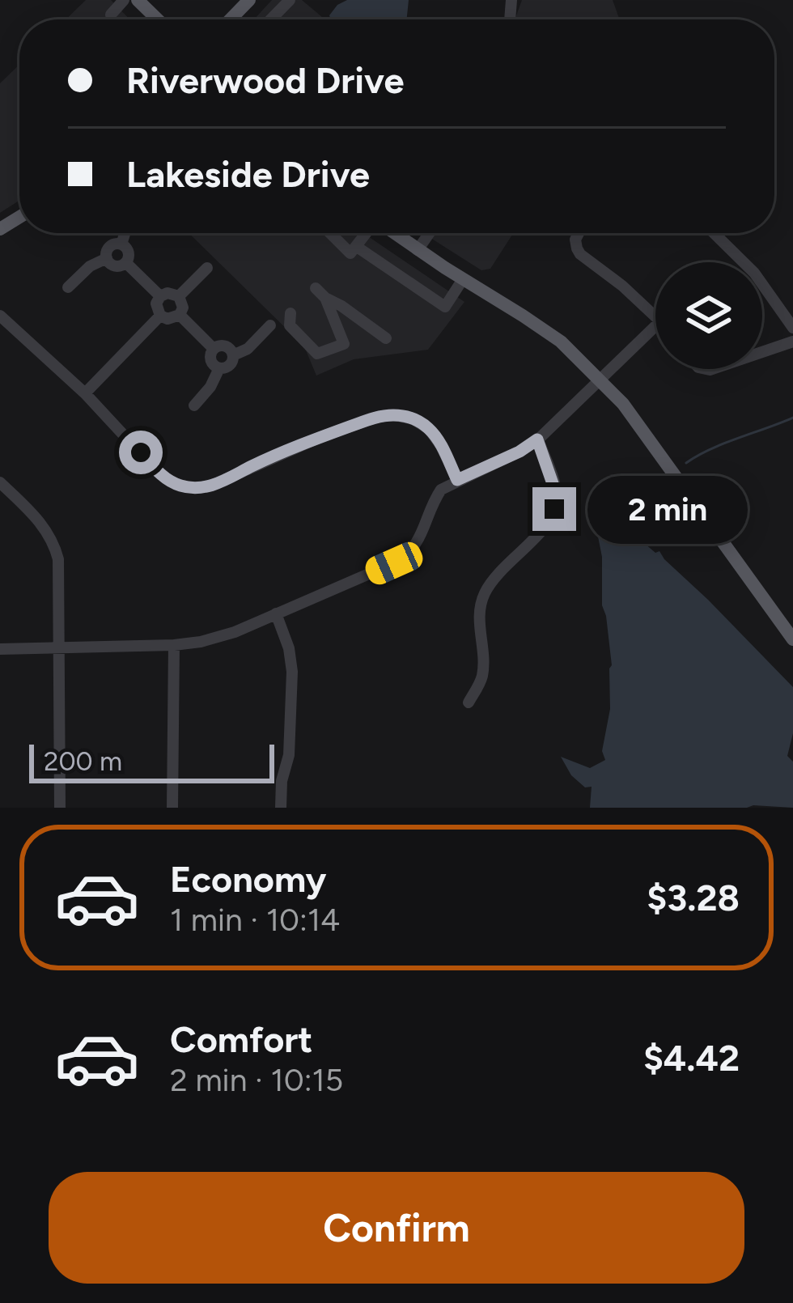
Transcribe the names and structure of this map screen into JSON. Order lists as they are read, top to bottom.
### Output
{
  "scale_bar": "200 m",
  "page": {
    "banner": ["Riverwood Drive", "Lakeside Drive"],
    "bubble": "2 min",
    "scale": "200 m",
    "list": [
      {
        "name": "Economy",
        "note": "1 min · 10:14",
        "value": "$3.28"
      },
      {
        "name": "Comfort",
        "note": "2 min · 10:15",
        "value": "$4.42"
      }
    ],
    "buttons": "Confirm"
  }
}
